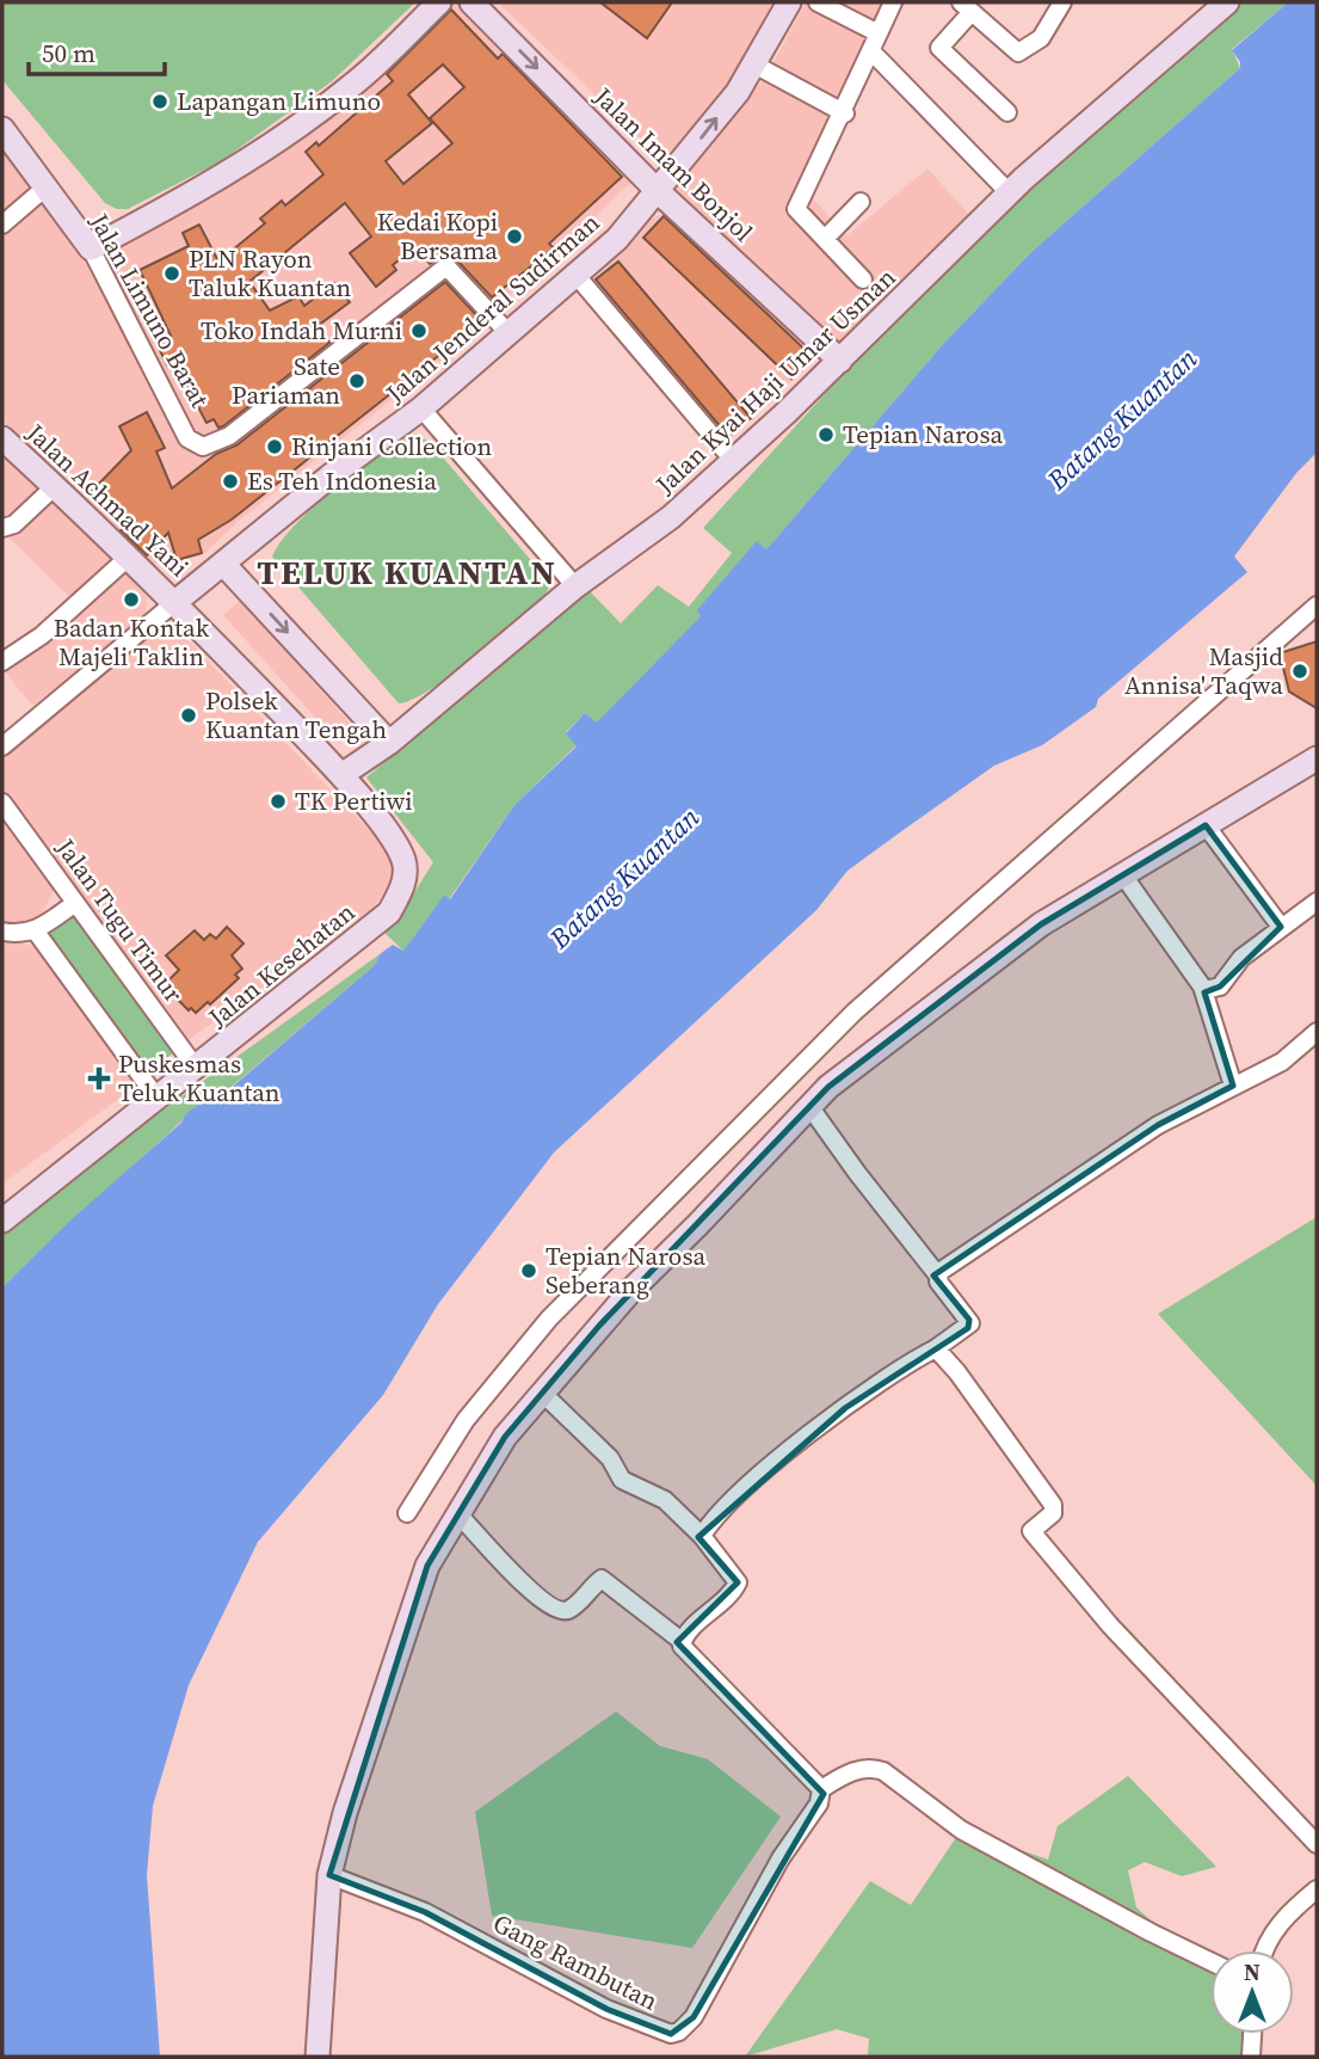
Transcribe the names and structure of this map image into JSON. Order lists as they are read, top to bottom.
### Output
{
  "streets": {
    "street": [
      "Jalan Imam Bonjol",
      "Jalan Jenderal Sudirman",
      "Jalan Limuno Barat",
      "Jalan Kyai Haji Umar Usman",
      "Jalan Achmad Yani",
      "Jalan Tugu Timur",
      "Jalan Kesehatan",
      "Gang Rambutan"
    ]
  },
  "crossings": [
    ["Jalan Imam Bonjol", "Jalan Jenderal Sudirman"],
    ["Jalan Imam Bonjol", "Jalan Kyai Haji Umar Usman"],
    ["Jalan Jenderal Sudirman", "Jalan Limuno Barat"],
    ["Jalan Jenderal Sudirman", "Jalan Achmad Yani"],
    ["Jalan Kyai Haji Umar Usman", "Jalan Achmad Yani"],
    ["Jalan Kyai Haji Umar Usman", "Jalan Kesehatan"],
    ["Jalan Achmad Yani", "Jalan Kesehatan"],
    ["Jalan Tugu Timur", "Jalan Kesehatan"]
  ],
  "one_way": ["Jalan Imam Bonjol"],
  "districts": ["TELUK KUANTAN"],
  "water": ["Batang Kuantan"],
  "places": {
    "other": [
      "Lapangan Limuno",
      "Kedai Kopi Bersama",
      "PLN Rayon Taluk Kuantan",
      "Toko Indah Murni",
      "Sate Pariaman",
      "Tepian Narosa",
      "Rinjani Collection",
      "Es Teh Indonesia",
      "Badan Kontak Majeli Taklin",
      "Masjid Annisa' Taqwa",
      "Polsek Kuantan Tengah",
      "TK Pertiwi",
      "Tepian Narosa Seberang"
    ],
    "health": ["Puskesmas Teluk Kuantan"]
  },
  "scale_bar": "50 m",
  "north": "top"
}
